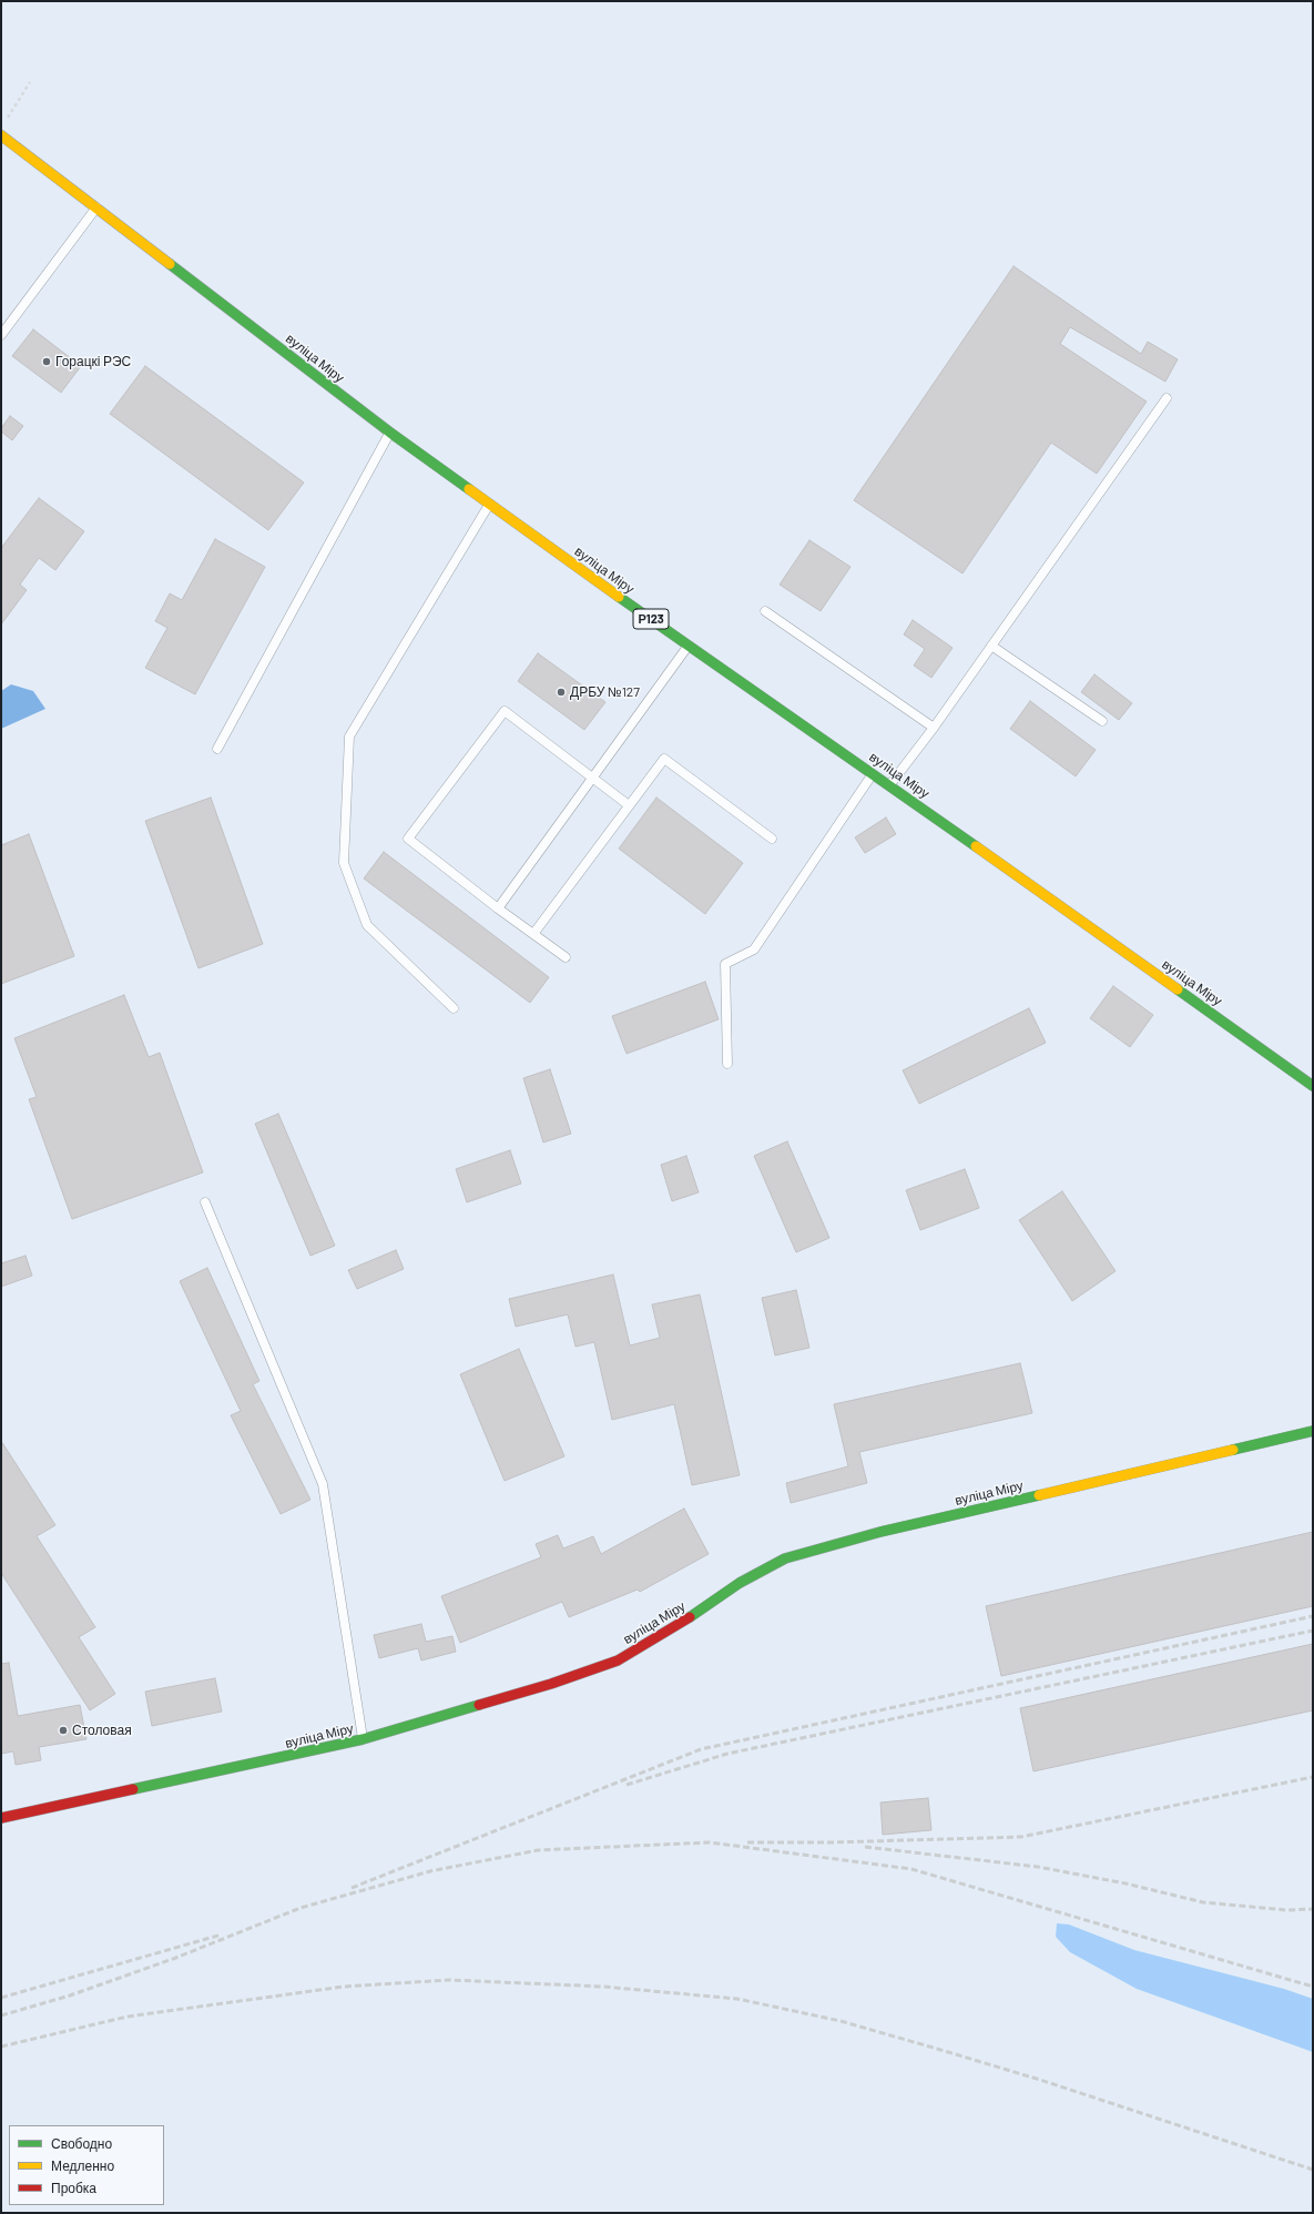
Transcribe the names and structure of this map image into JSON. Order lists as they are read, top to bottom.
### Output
{
  "streets": {
    "main road": ["вуліца Міру", "Р123"]
  },
  "places": ["Горацкі РЭС", "ДРБУ №127", "Столовая"],
  "legend": ["Свободно", "Медленно", "Пробка"]
}
